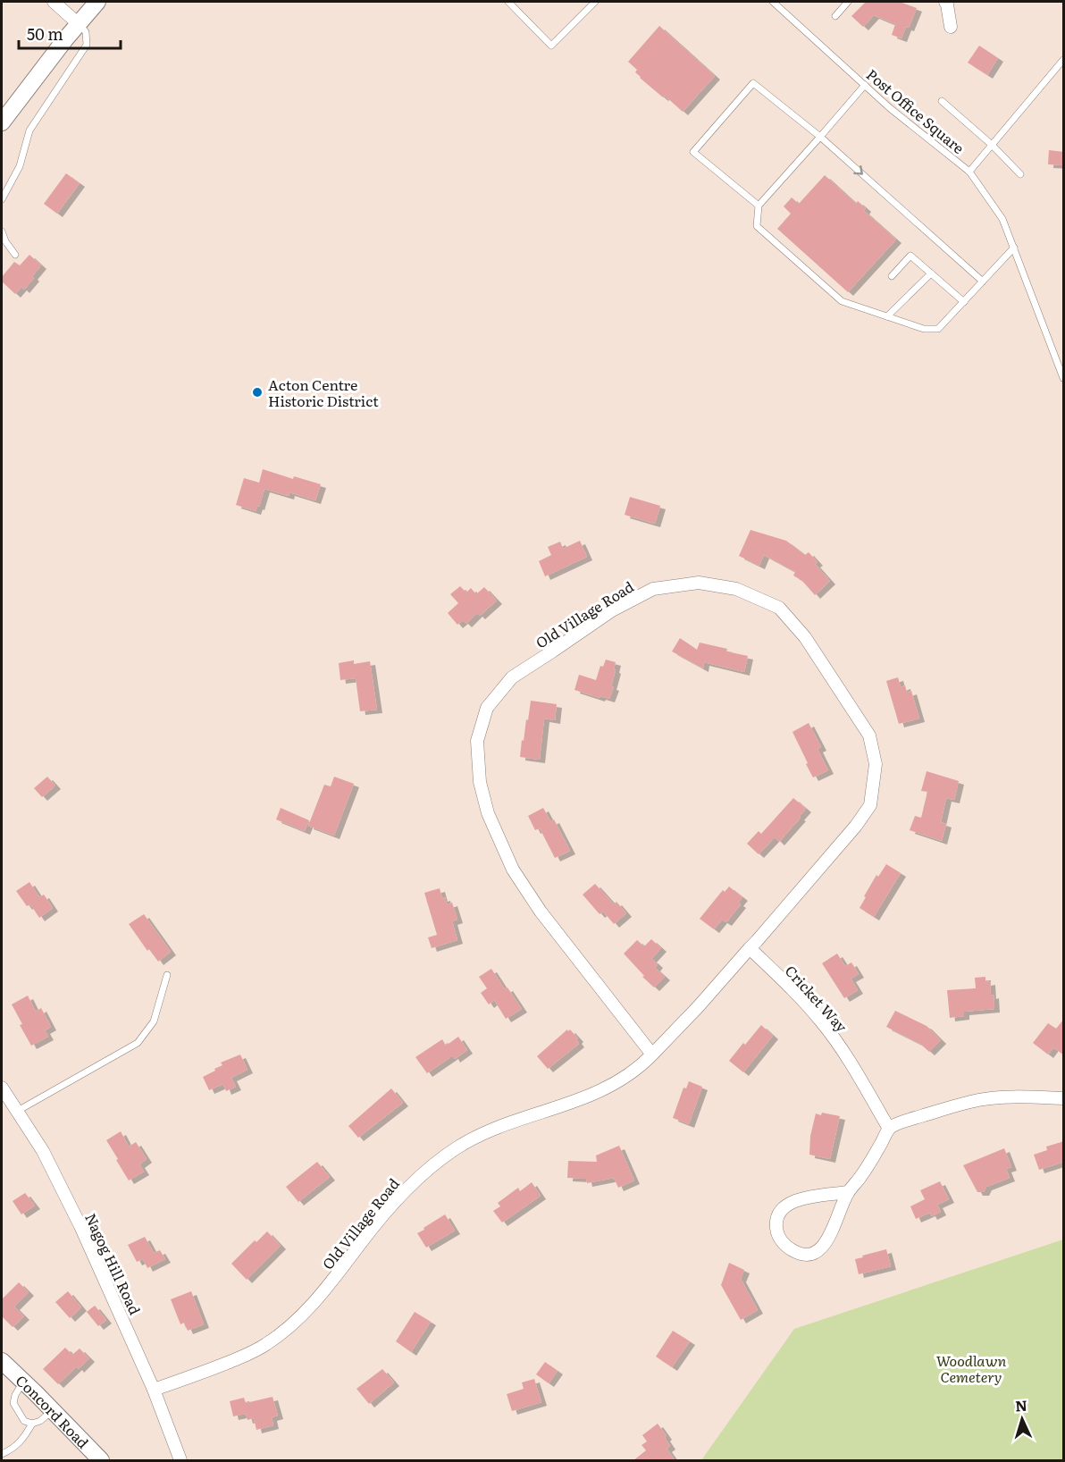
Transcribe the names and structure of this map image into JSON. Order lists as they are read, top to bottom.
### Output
{
  "streets": {
    "main road": ["Concord Road"],
    "street": ["Old Village Road", "Cricket Way", "Nagog Hill Road"],
    "lane": ["Post Office Square"]
  },
  "crossings": [
    ["Old Village Road", "Cricket Way"],
    ["Old Village Road", "Nagog Hill Road"]
  ],
  "parks": ["Woodlawn Cemetery"],
  "places": ["Acton Centre Historic District"],
  "scale_bar": "50 m",
  "north": "top"
}
